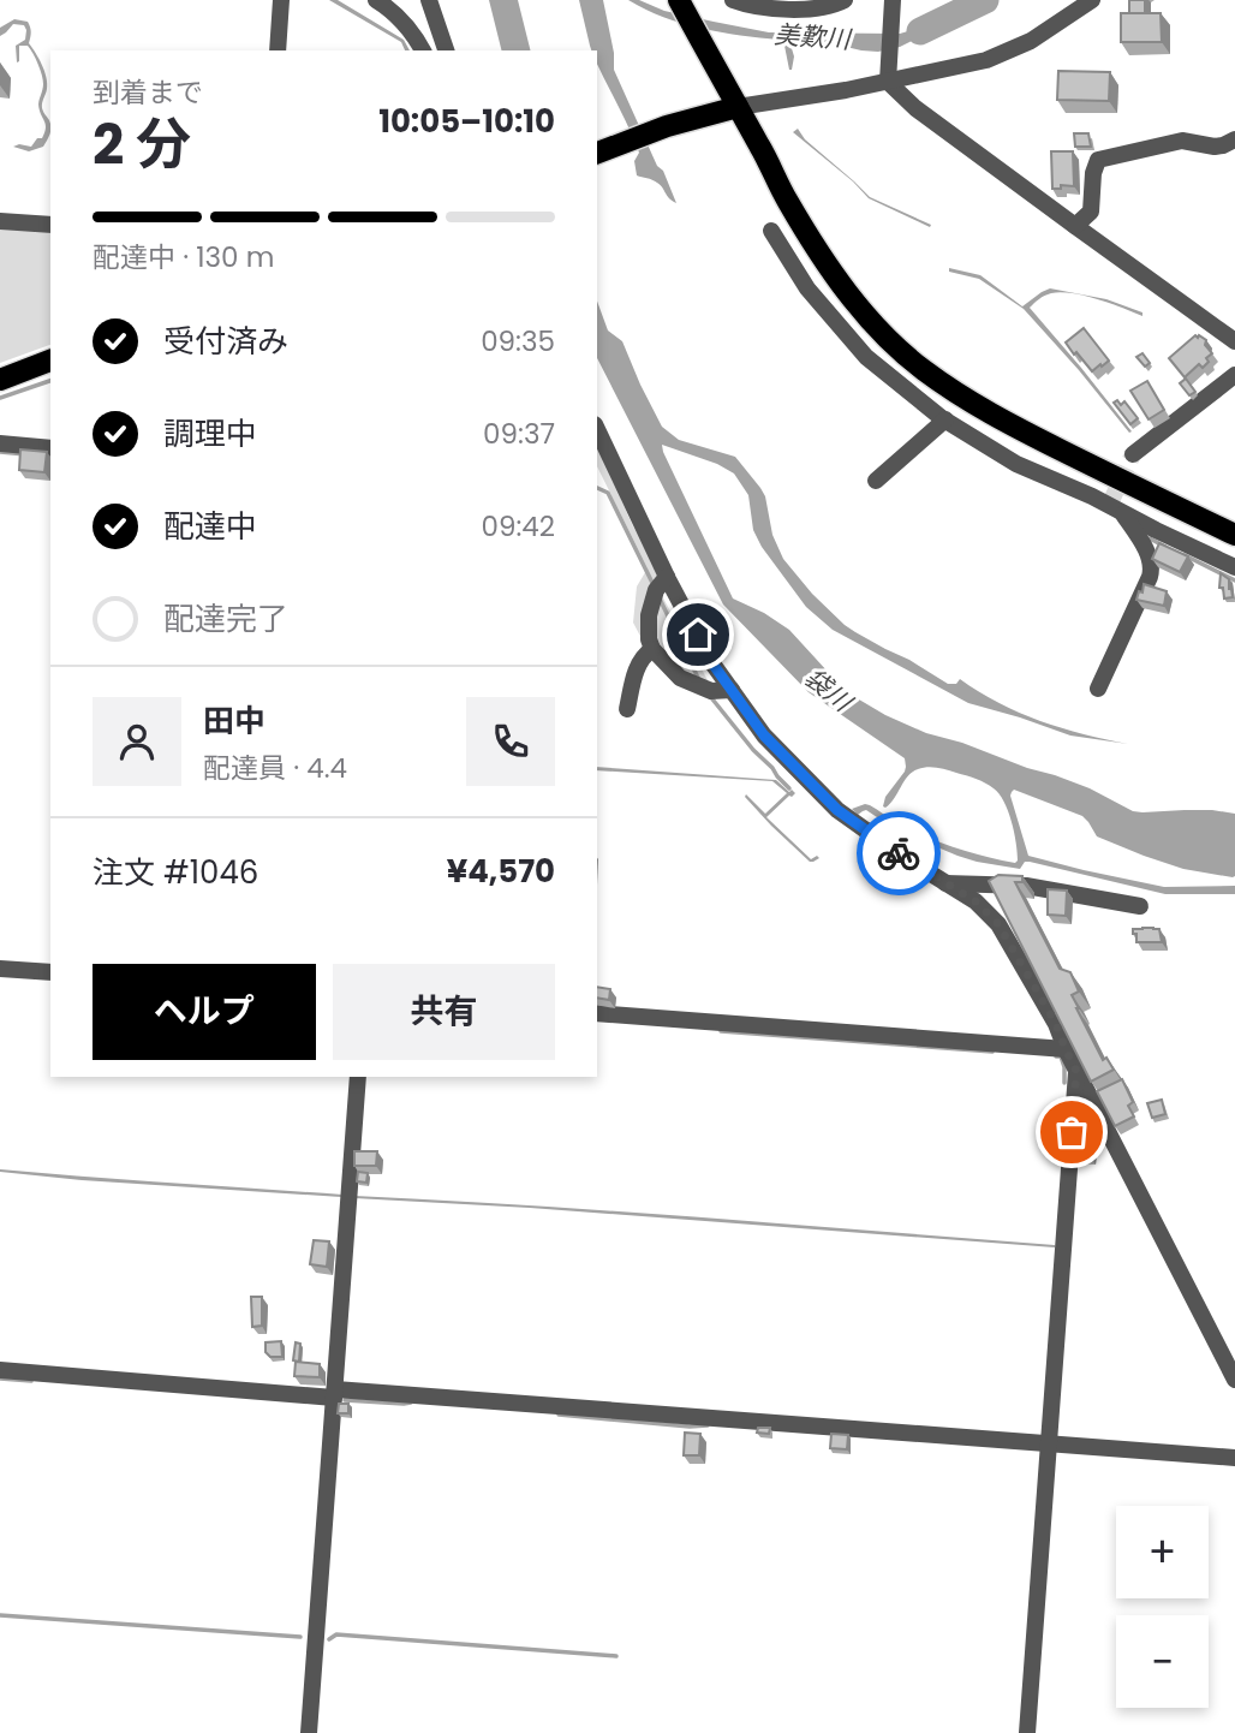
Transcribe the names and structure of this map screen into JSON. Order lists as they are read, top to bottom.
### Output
{
  "water": ["美歎川", "袋川"],
  "page": {
    "heading": ["2 分", "到着まで", "10:05–10:10"],
    "panel": [
      "田中",
      "配達員 · 4.4",
      "注文 #1046",
      "¥4,570"
    ],
    "bar": "配達中 · 130 m",
    "list": [
      ["受付済み", "09:35"],
      ["調理中", "09:37"],
      ["配達中", "09:42"],
      "配達完了"
    ],
    "buttons": ["ヘルプ", "共有"],
    "map_buttons": ["+", "−"]
  }
}
